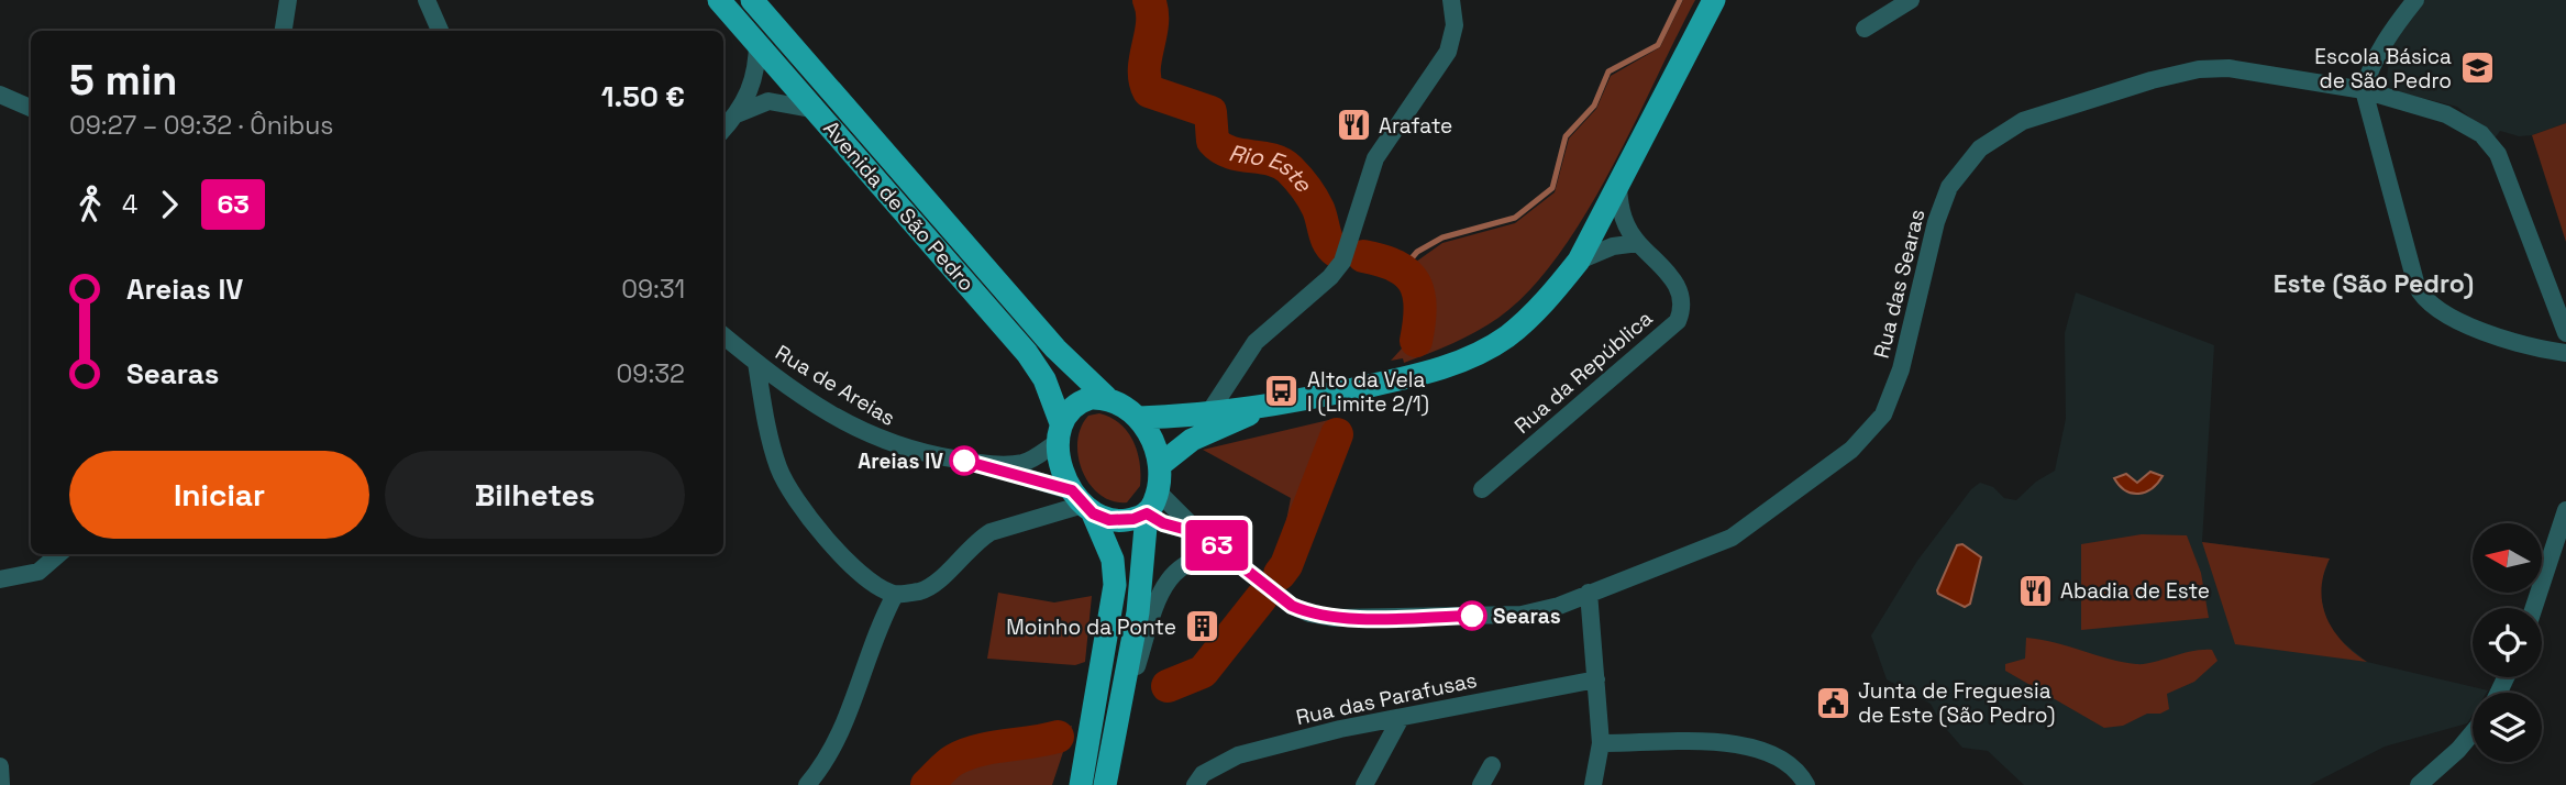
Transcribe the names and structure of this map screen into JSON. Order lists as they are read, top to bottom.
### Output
{
  "streets": {
    "main road": ["Avenida de São Pedro"],
    "street": [
      "Rua das Searas",
      "Rua da República",
      "Rua de Areias",
      "Rua das Parafusas"
    ]
  },
  "crossings": [
    ["Avenida de São Pedro", "Rua das Searas"],
    ["Avenida de São Pedro", "Rua de Areias"],
    ["Rua das Searas", "Rua de Areias"]
  ],
  "districts": ["Este (São Pedro)"],
  "water": ["Rio Este"],
  "places": {
    "school or university": ["Escola Básica de São Pedro"],
    "restaurant": ["Arafate", "Abadia de Este"],
    "bus stop": ["Alto da Vela I (Limite 2/1)"],
    "other": ["Areias IV", "Searas"],
    "building": ["Moinho da Ponte"],
    "public building": ["Junta de Freguesia de Este (São Pedro)"]
  },
  "lines": ["bus line 63"],
  "north": "left",
  "page": {
    "on_map": "63",
    "heading": ["5 min", "09:27 – 09:32 · Ônibus", "1.50 €"],
    "legs": ["4", "63"],
    "list": [
      {
        "name": "Areias IV",
        "value": "09:31"
      },
      {
        "name": "Searas",
        "value": "09:32"
      }
    ],
    "buttons": ["Iniciar", "Bilhetes"]
  }
}
